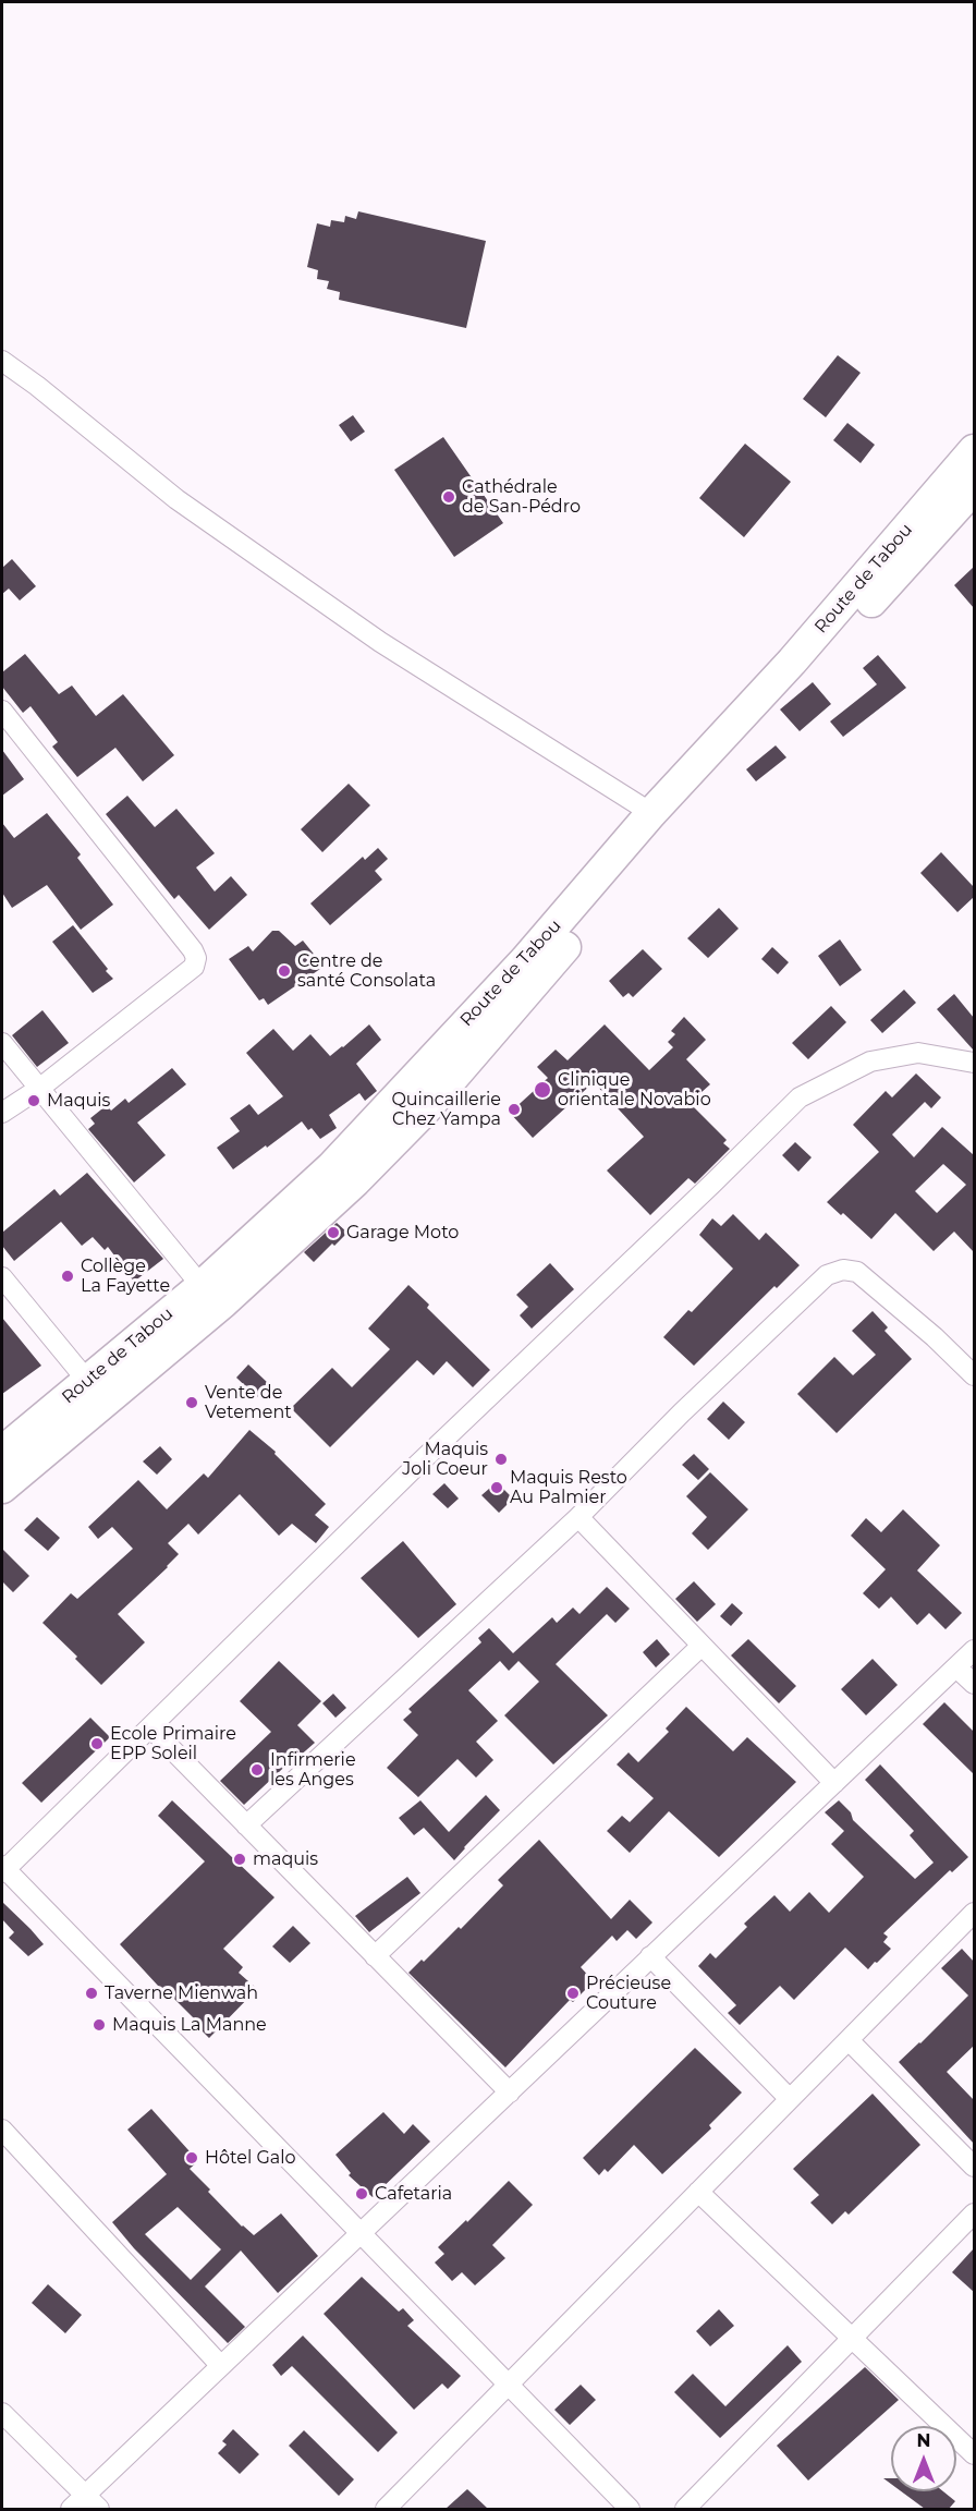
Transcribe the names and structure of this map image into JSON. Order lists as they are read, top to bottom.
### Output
{
  "streets": {
    "main road": ["Route de Tabou"]
  },
  "places": [
    "Cathédrale de San-Pédro",
    "Centre de santé Consolata",
    "Clinique orientale Novabio",
    "Maquis",
    "Quincaillerie Chez Yampa",
    "Garage Moto",
    "Collège La Fayette",
    "Vente de Vetement",
    "Maquis Joli Coeur",
    "Maquis Resto Au Palmier",
    "Ecole Primaire EPP Soleil",
    "Infirmerie les Anges",
    "maquis",
    "Taverne Mienwah",
    "Précieuse Couture",
    "Maquis La Manne",
    "Hôtel Galo",
    "Cafetaria"
  ],
  "north": "top"
}
